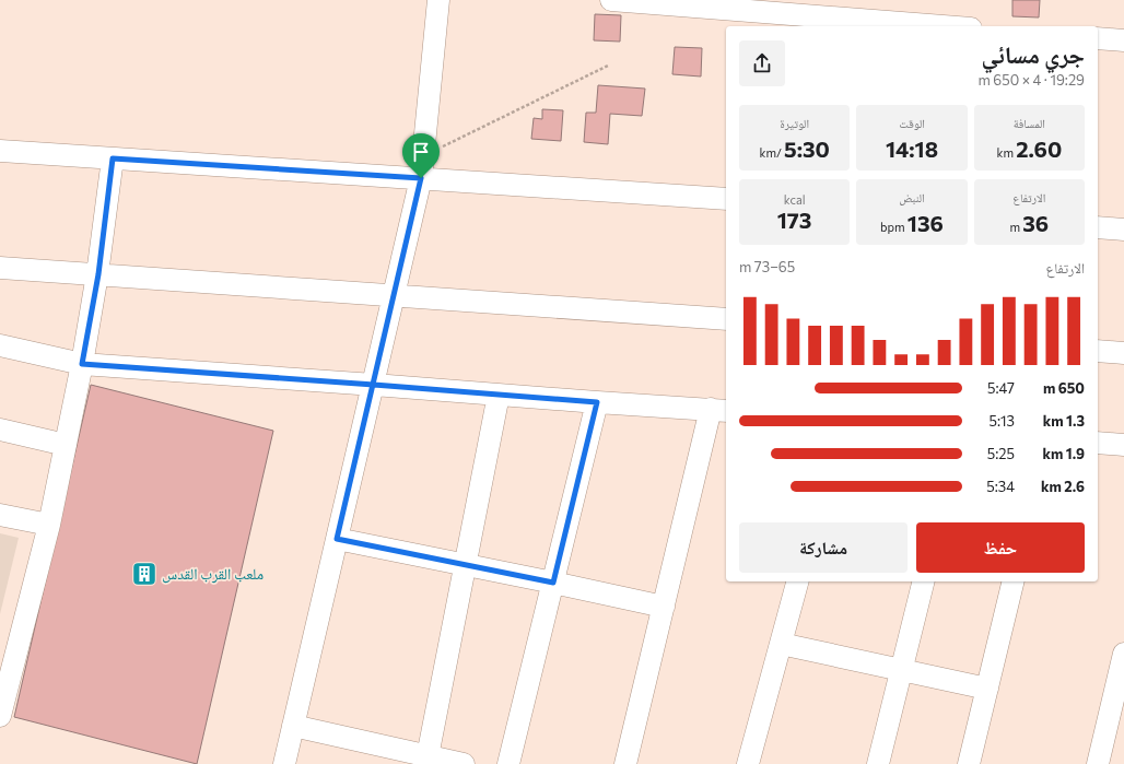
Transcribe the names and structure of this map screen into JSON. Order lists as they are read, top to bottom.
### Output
{
  "places": {
    "building": ["ملعب القرب القدس"]
  },
  "page": {
    "heading": ["جري مسائي", "19:29 · 4 × 650 m"],
    "stats": [
      ["المسافة", "2.60 km"],
      ["الوقت", "14:18"],
      ["الوتيرة", "5:30 /km"],
      ["الارتفاع", "36 m"],
      ["النبض", "136 bpm"],
      ["kcal", "173"]
    ],
    "chart": ["الارتفاع", "65–73 m"],
    "list": [
      {
        "name": "650 m",
        "note": "5:47"
      },
      {
        "name": "1.3 km",
        "note": "5:13"
      },
      {
        "name": "1.9 km",
        "note": "5:25"
      },
      {
        "name": "2.6 km",
        "note": "5:34"
      }
    ],
    "buttons": ["حفظ", "مشاركة"]
  }
}
